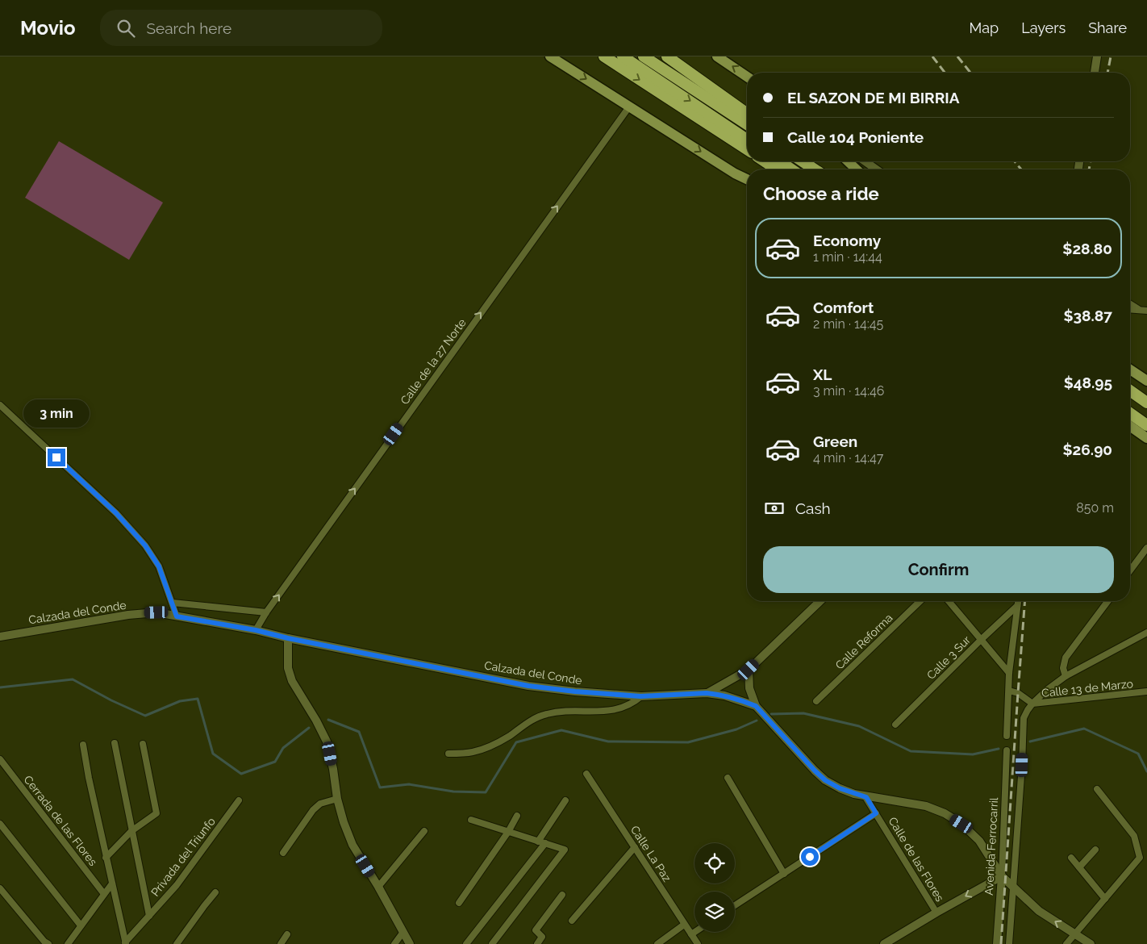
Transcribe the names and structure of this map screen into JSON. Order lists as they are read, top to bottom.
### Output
{
  "streets": {
    "street": [
      "Calle de la 27 Norte",
      "Calzada del Conde",
      "Calle Reforma",
      "Calle 3 Sur",
      "Calle 13 de Marzo",
      "Cerrada de las Flores",
      "Avenida Ferrocarril",
      "Calle La Paz",
      "Privada del Triunfo",
      "Calle de las Flores"
    ]
  },
  "crossings": [
    ["Calle de la 27 Norte", "Calzada del Conde"],
    ["Calzada del Conde", "Avenida Ferrocarril"],
    ["Calzada del Conde", "Calle de las Flores"]
  ],
  "one_way": ["Calle de la 27 Norte"],
  "page": {
    "header": "Movio",
    "search": "Search here",
    "nav": ["Map", "Layers", "Share"],
    "banner": ["EL SAZON DE MI BIRRIA", "Calle 104 Poniente"],
    "heading": "Choose a ride",
    "list": [
      {
        "name": "Economy",
        "note": "1 min · 14:44",
        "value": "$28.80"
      },
      {
        "name": "Comfort",
        "note": "2 min · 14:45",
        "value": "$38.87"
      },
      {
        "name": "XL",
        "note": "3 min · 14:46",
        "value": "$48.95"
      },
      {
        "name": "Green",
        "note": "4 min · 14:47",
        "value": "$26.90"
      }
    ],
    "bubble": "3 min",
    "pay": ["Cash", "850 m"],
    "buttons": "Confirm"
  }
}
